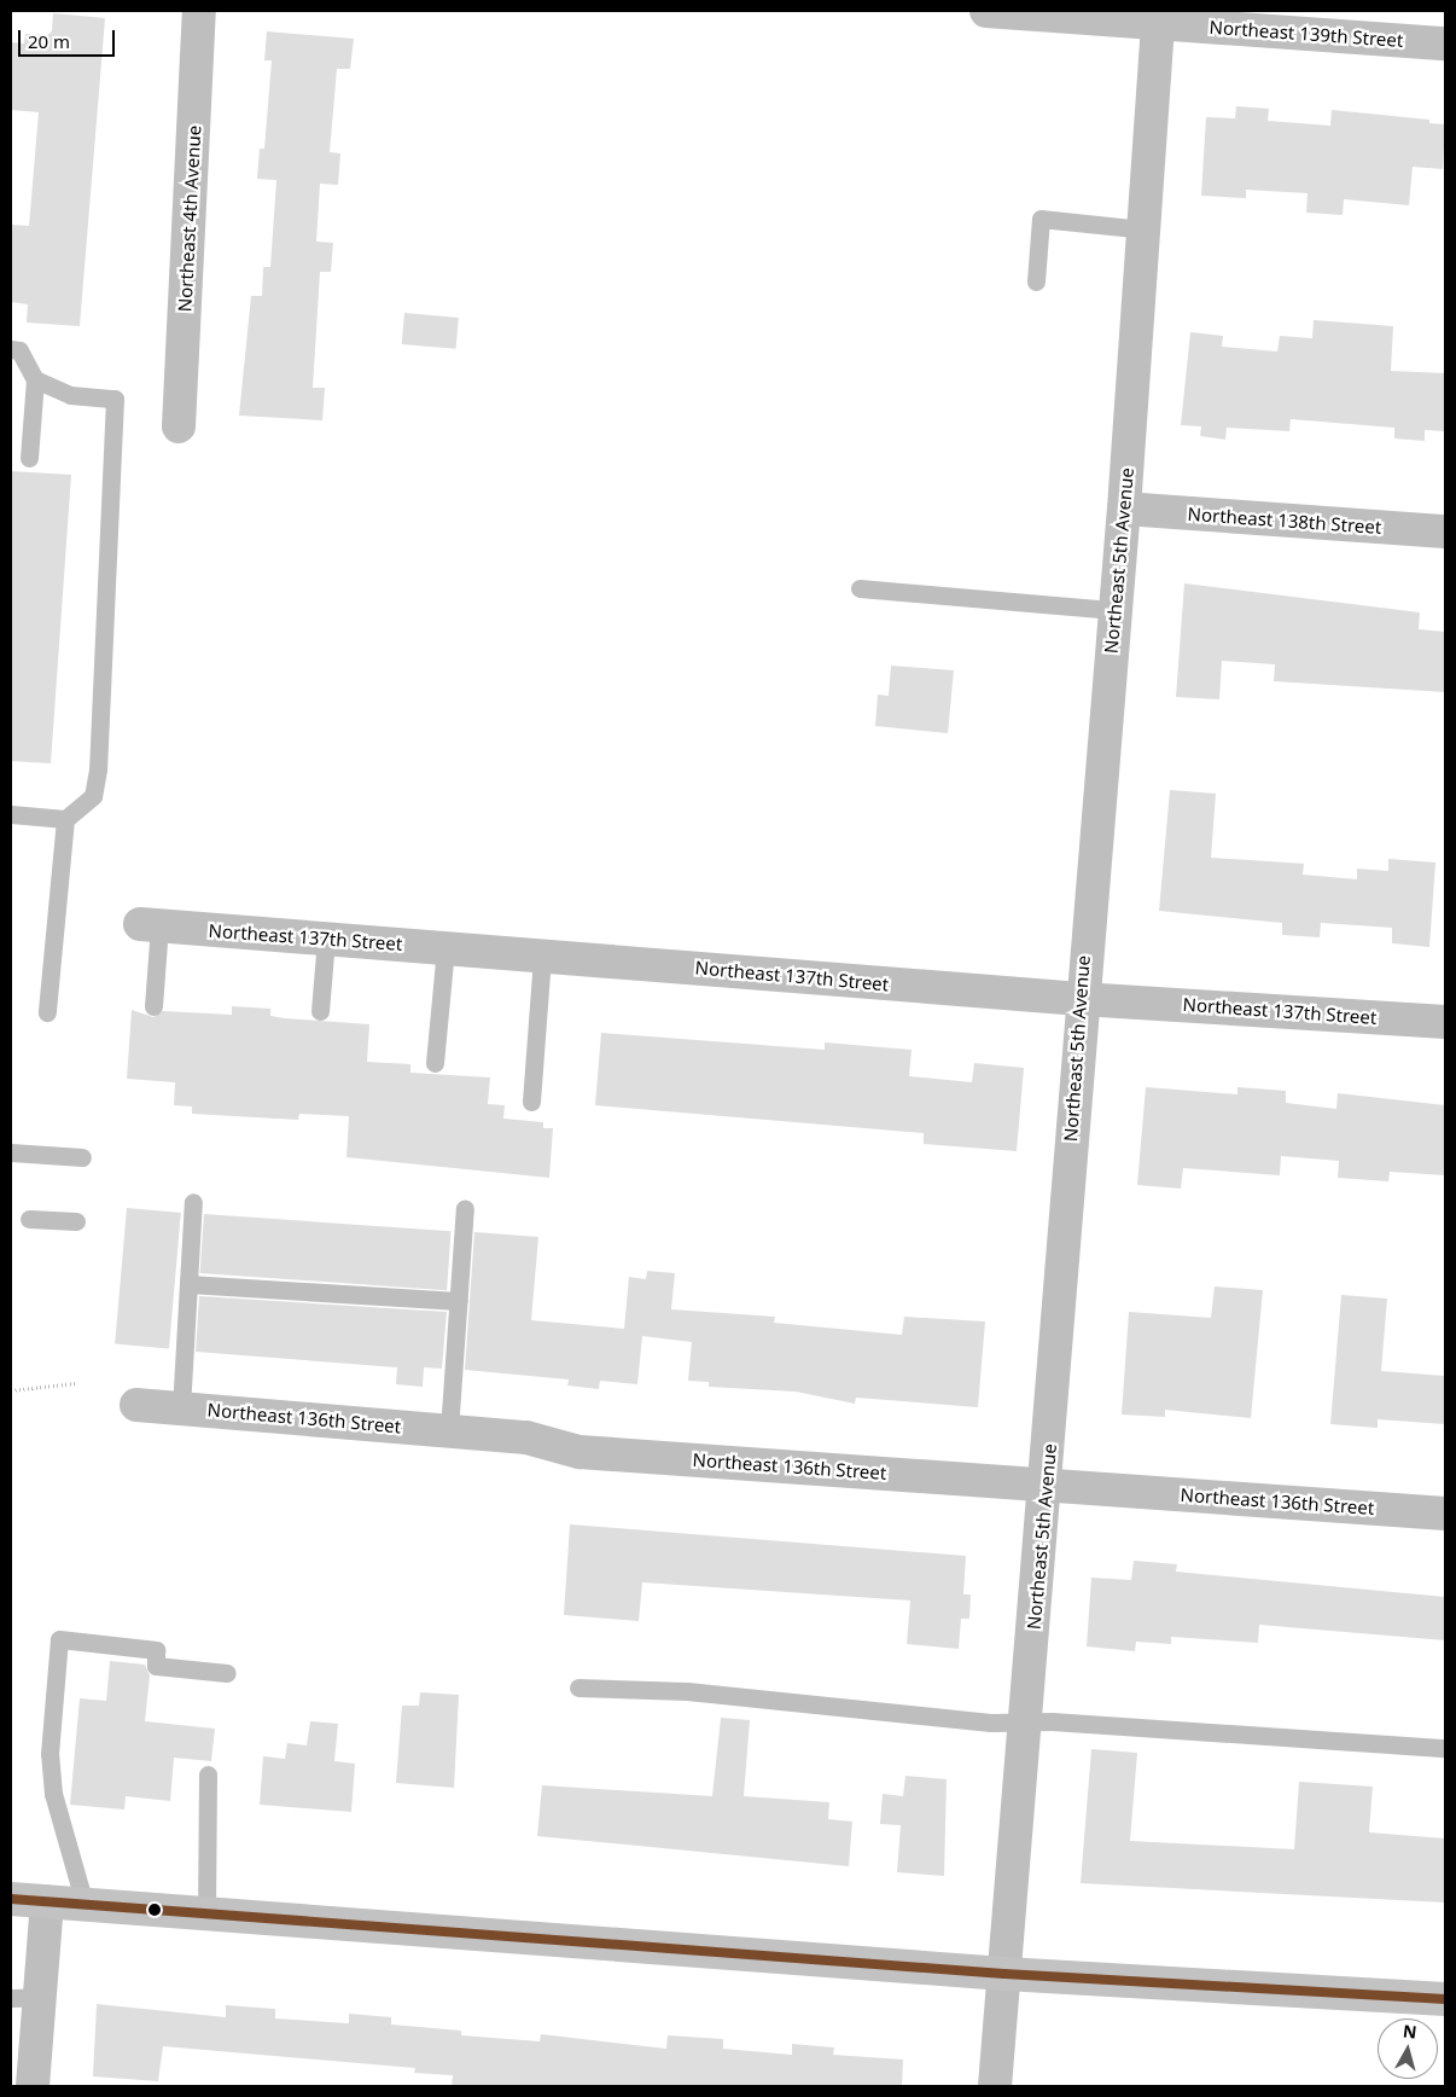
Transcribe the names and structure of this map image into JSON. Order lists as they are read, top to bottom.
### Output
{
  "streets": {
    "street": [
      "Northeast 139th Street",
      "Northeast 4th Avenue",
      "Northeast 138th Street",
      "Northeast 5th Avenue",
      "Northeast 137th Street",
      "Northeast 136th Street"
    ]
  },
  "crossings": [
    ["Northeast 139th Street", "Northeast 5th Avenue"],
    ["Northeast 138th Street", "Northeast 5th Avenue"],
    ["Northeast 5th Avenue", "Northeast 137th Street"],
    ["Northeast 5th Avenue", "Northeast 136th Street"]
  ],
  "scale_bar": "20 m",
  "north": "top"
}
